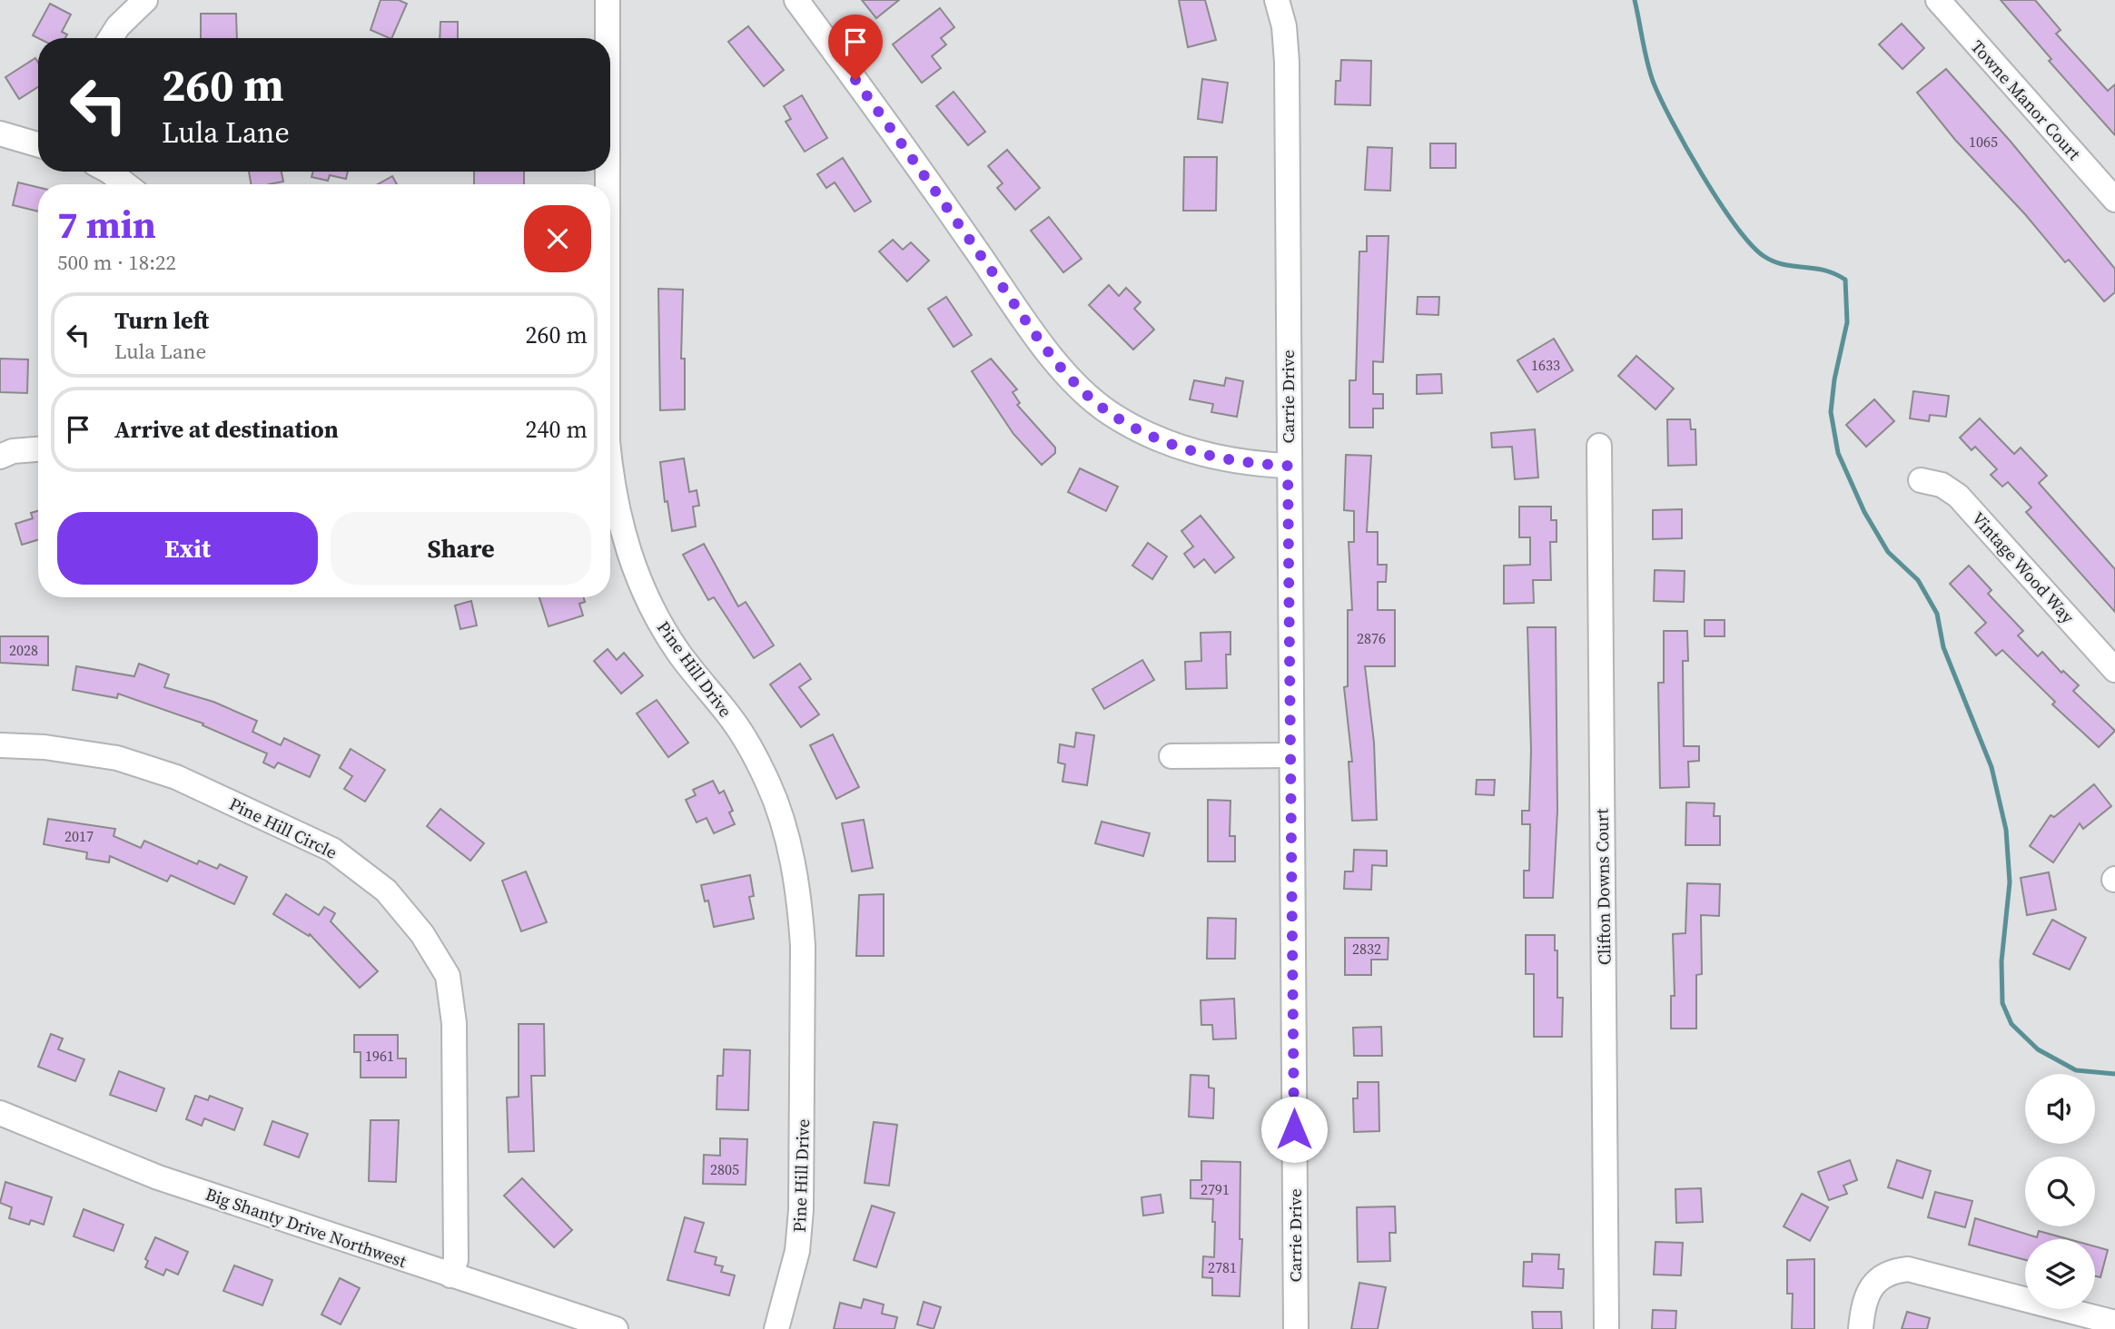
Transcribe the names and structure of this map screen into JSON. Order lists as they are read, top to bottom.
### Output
{
  "streets": {
    "street": [
      "Towne Manor Court",
      "Carrie Drive",
      "Vintage Wood Way",
      "Pine Hill Drive",
      "Pine Hill Circle",
      "Clifton Downs Court",
      "Big Shanty Drive Northwest"
    ]
  },
  "crossings": [
    ["Pine Hill Circle", "Big Shanty Drive Northwest"]
  ],
  "house_numbers": [
    "1065",
    "1633",
    "2876",
    "2028",
    "2017",
    "2832",
    "1961",
    "2805",
    "2791",
    "2781"
  ],
  "page": {
    "turn": ["260 m", "Lula Lane"],
    "heading": ["7 min", "500 m · 18:22"],
    "list": [
      {
        "name": "Turn left",
        "note": "Lula Lane",
        "value": "260 m"
      },
      {
        "name": "Arrive at destination",
        "value": "240 m"
      }
    ],
    "buttons": ["Exit", "Share"]
  }
}
